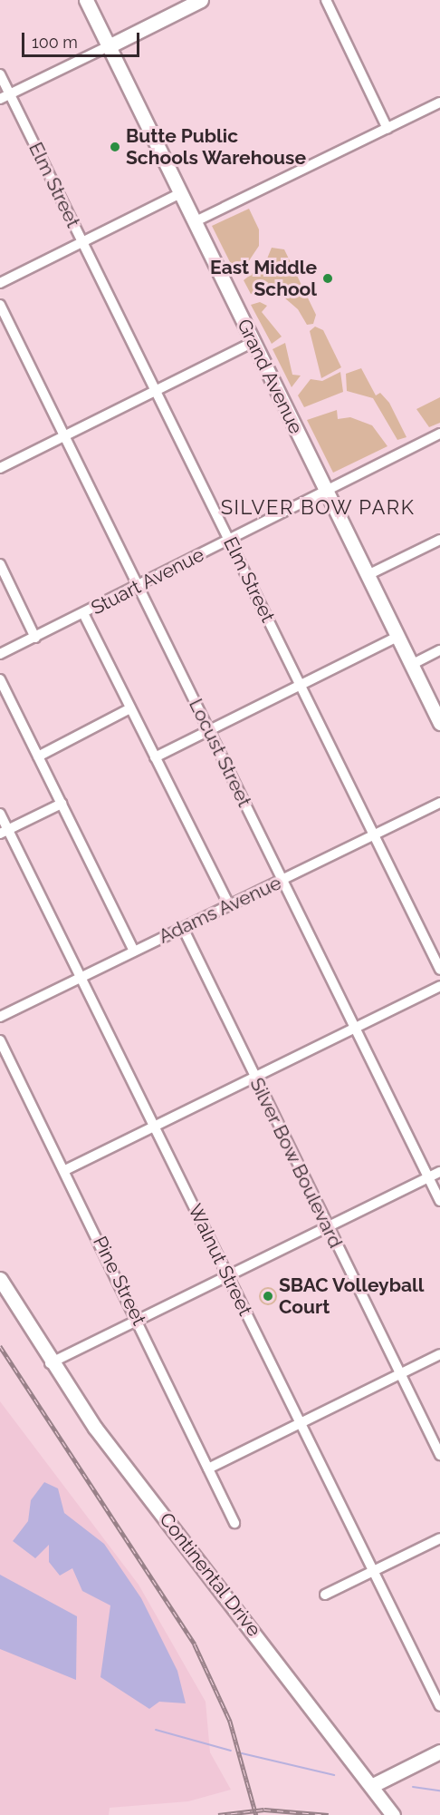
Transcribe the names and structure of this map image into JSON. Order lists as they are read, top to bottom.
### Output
{
  "streets": {
    "main road": ["Grand Avenue", "Continental Drive"],
    "street": [
      "Elm Street",
      "Stuart Avenue",
      "Locust Street",
      "Adams Avenue",
      "Silver Bow Boulevard",
      "Walnut Street",
      "Pine Street"
    ]
  },
  "crossings": [
    ["Elm Street", "Stuart Avenue"],
    ["Elm Street", "Adams Avenue"],
    ["Grand Avenue", "Stuart Avenue"],
    ["Stuart Avenue", "Locust Street"],
    ["Locust Street", "Adams Avenue"],
    ["Adams Avenue", "Silver Bow Boulevard"],
    ["Adams Avenue", "Walnut Street"]
  ],
  "districts": ["SILVER BOW PARK"],
  "places": ["Butte Public Schools Warehouse", "East Middle School", "SBAC Volleyball Court"],
  "scale_bar": "100 m"
}
